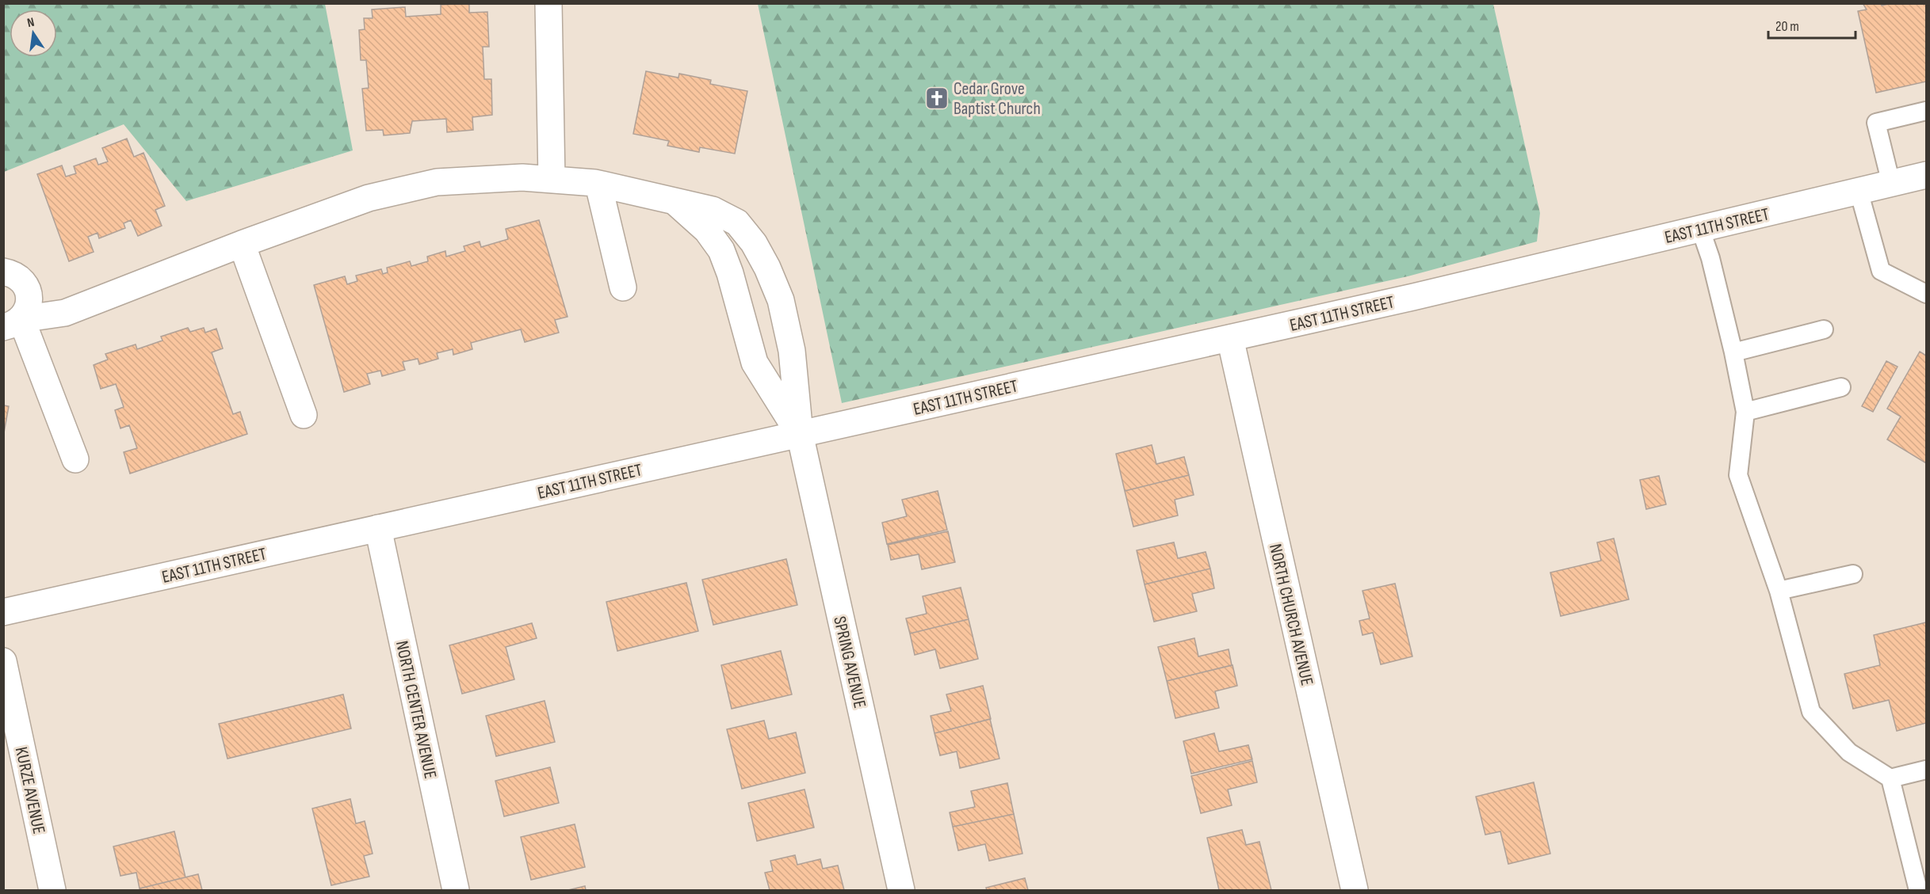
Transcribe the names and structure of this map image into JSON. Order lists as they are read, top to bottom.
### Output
{
  "streets": {
    "street": [
      "EAST 11TH STREET",
      "NORTH CHURCH AVENUE",
      "SPRING AVENUE",
      "NORTH CENTER AVENUE",
      "KURZE AVENUE"
    ]
  },
  "crossings": [
    ["EAST 11TH STREET", "NORTH CHURCH AVENUE"],
    ["EAST 11TH STREET", "SPRING AVENUE"],
    ["EAST 11TH STREET", "NORTH CENTER AVENUE"]
  ],
  "places": {
    "church": ["Cedar Grove Baptist Church"]
  },
  "scale_bar": "20 m",
  "north": "top"
}
